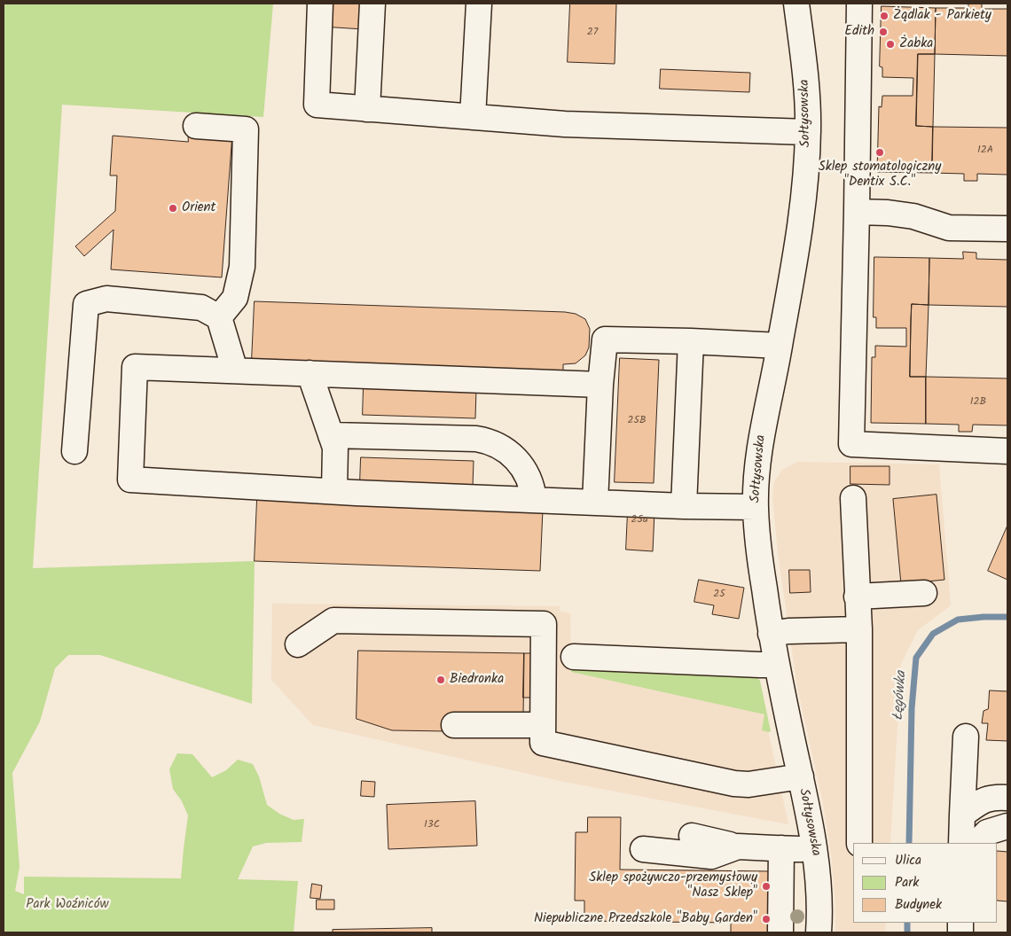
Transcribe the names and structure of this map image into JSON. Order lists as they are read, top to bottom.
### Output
{
  "streets": {
    "street": ["Sołtysowska"]
  },
  "water": ["Łęgówka"],
  "parks": ["Park Woźniców"],
  "places": [
    "Żądlak - Parkiety",
    "Edith",
    "Żabka",
    "Sklep stomatologiczny \"Dentix S.C.\"",
    "Orient",
    "Biedronka",
    "Sklep spożywczo-przemysłowy \"Nasz Sklep\"",
    "Niepubliczne Przedszkole \"Baby Garden\""
  ],
  "house_numbers": [
    "27",
    "12A",
    "12B",
    "25B",
    "25a",
    "25",
    "13C"
  ],
  "legend": ["Ulica", "Park", "Budynek"]
}
